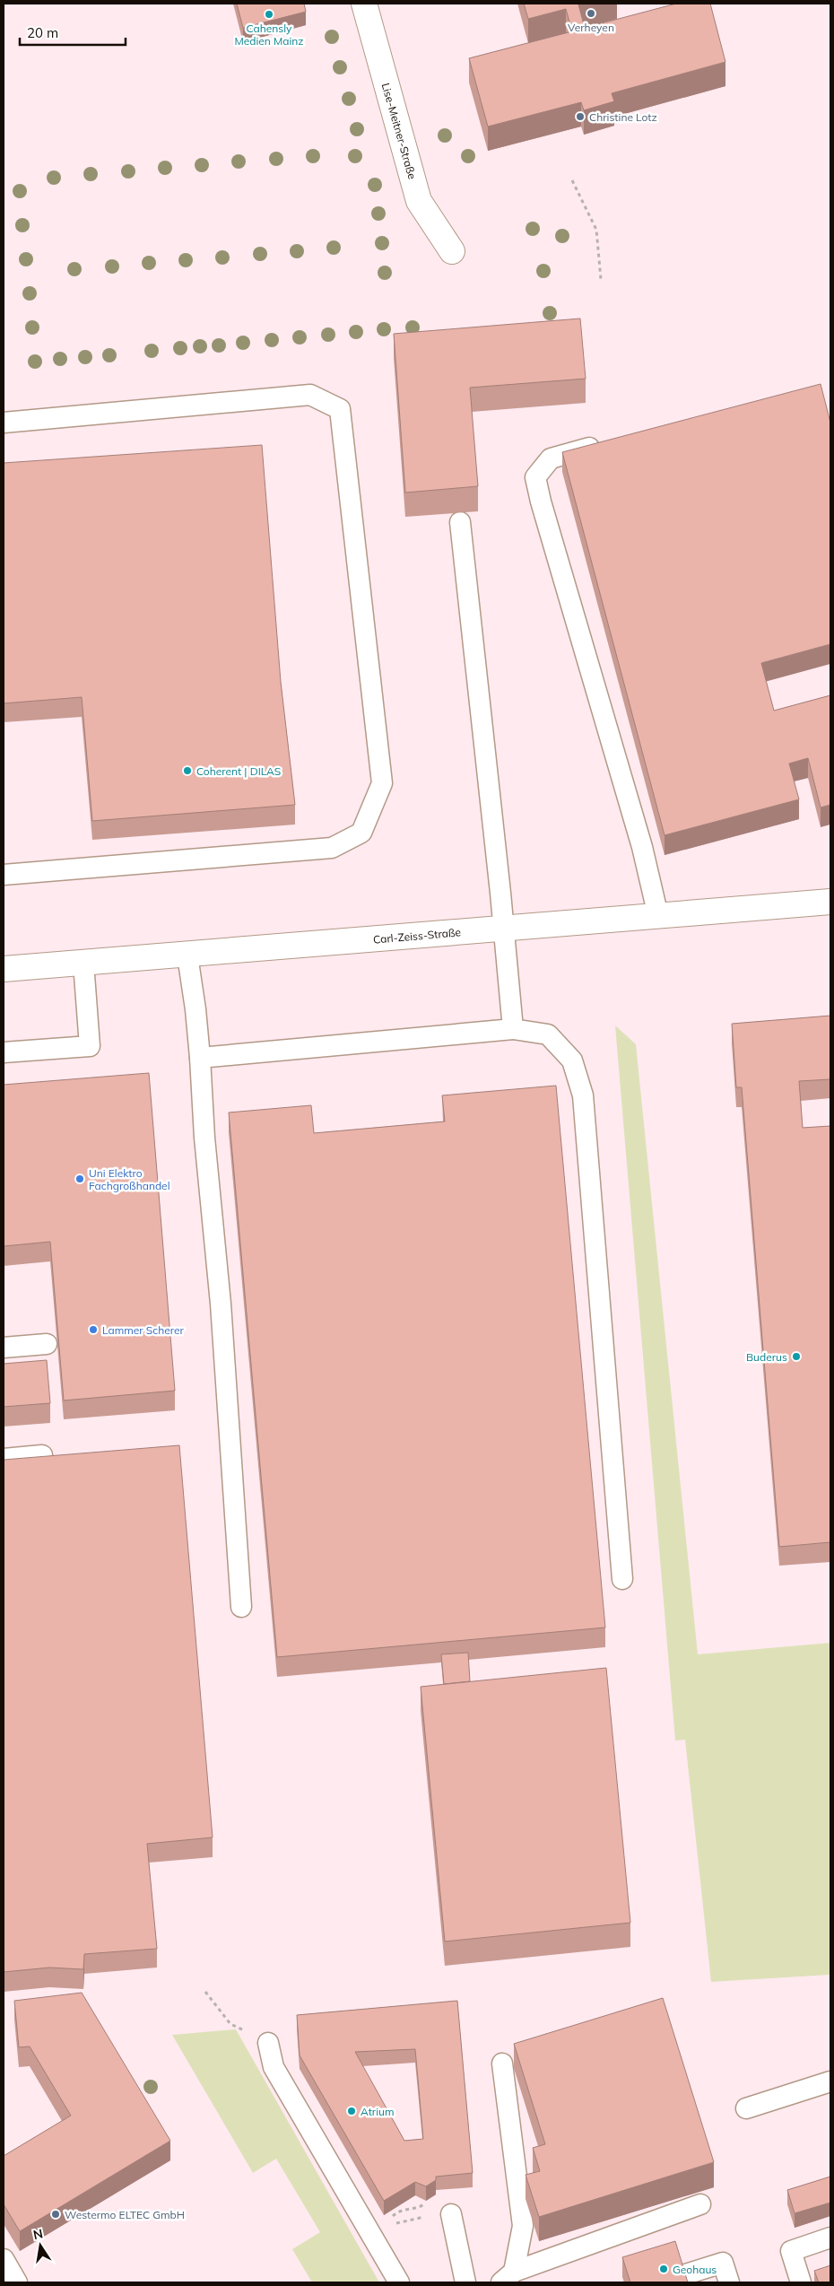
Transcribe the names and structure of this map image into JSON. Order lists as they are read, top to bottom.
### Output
{
  "streets": {
    "street": ["Lise-Meitner-Straße", "Carl-Zeiss-Straße"]
  },
  "places": [
    "Verheyen",
    "Cahensly Medien Mainz",
    "Christine Lotz",
    "Coherent | DILAS",
    "Uni Elektro Fachgroßhandel",
    "Lammer Scherer",
    "Buderus",
    "Atrium",
    "Westermo ELTEC GmbH",
    "Geohaus"
  ],
  "scale_bar": "20 m",
  "north": "top"
}
